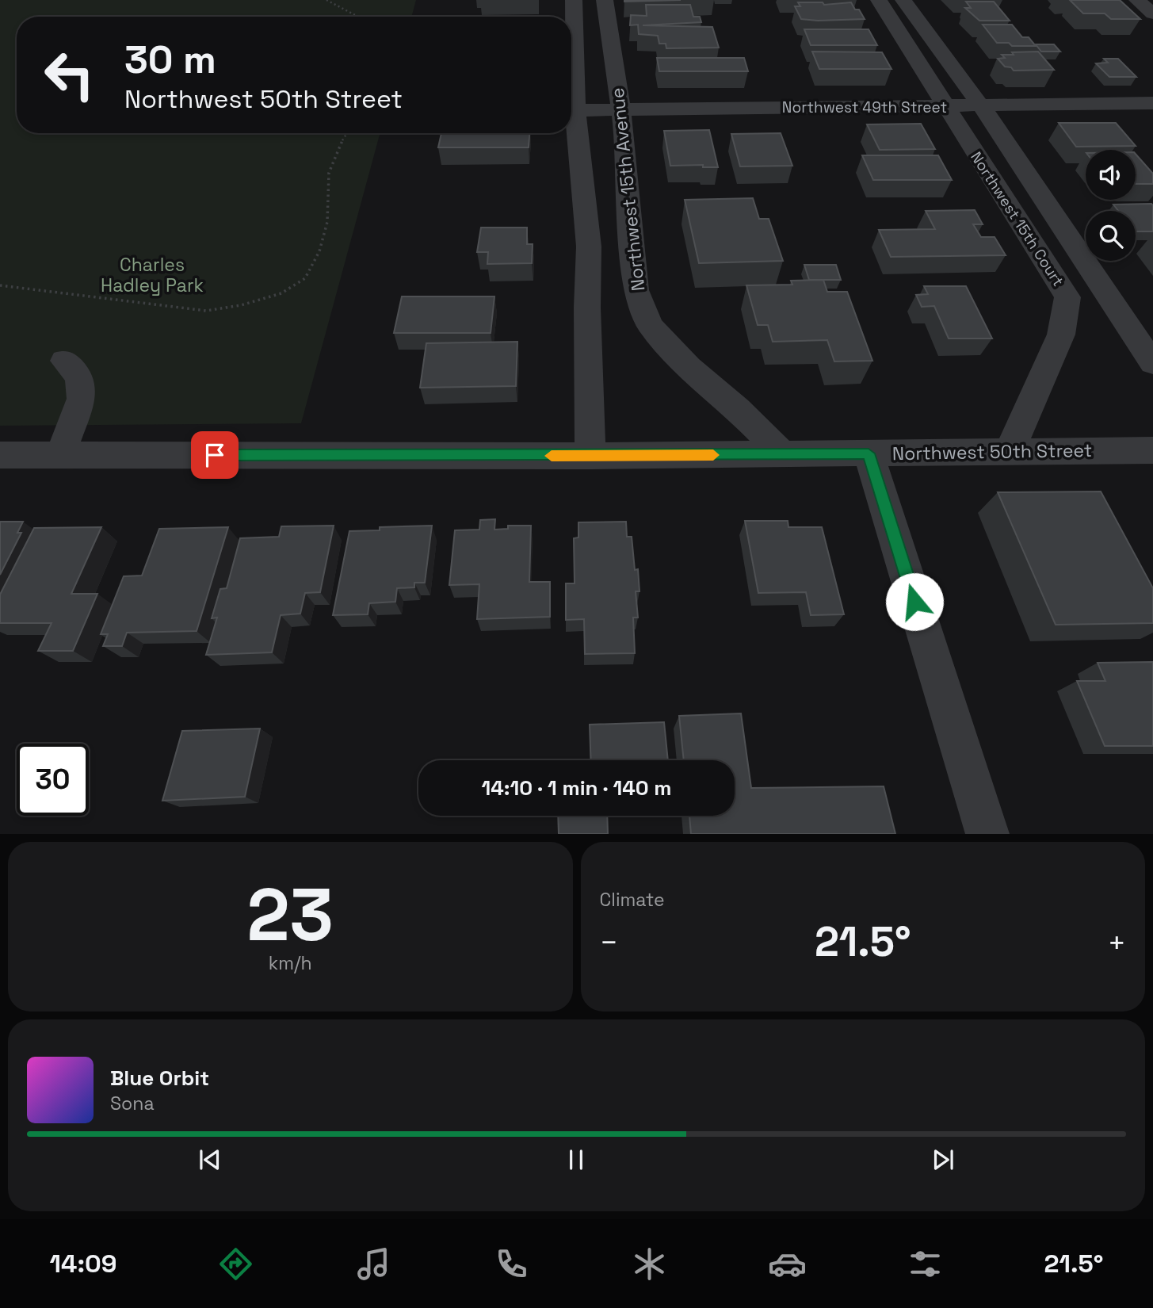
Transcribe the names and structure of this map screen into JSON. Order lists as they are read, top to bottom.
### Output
{
  "streets": {
    "street": [
      "Northwest 49th Street",
      "Northwest 15th Avenue",
      "Northwest 15th Court",
      "Northwest 50th Street"
    ]
  },
  "crossings": [
    ["Northwest 49th Street", "Northwest 15th Avenue"],
    ["Northwest 49th Street", "Northwest 15th Court"],
    ["Northwest 15th Avenue", "Northwest 50th Street"],
    ["Northwest 15th Court", "Northwest 50th Street"]
  ],
  "parks": ["Charles Hadley Park"],
  "page": {
    "turn": ["30 m", "Northwest 50th Street"],
    "limit": "30",
    "trip": "14:10 · 1 min · 140 m",
    "tile": [
      ["23", "km/h"],
      "Climate"
    ],
    "heat": ["−", "21.5°", "+"],
    "song": ["Blue Orbit", "Sona"],
    "tabs": ["14:09", "21.5°"]
  }
}
